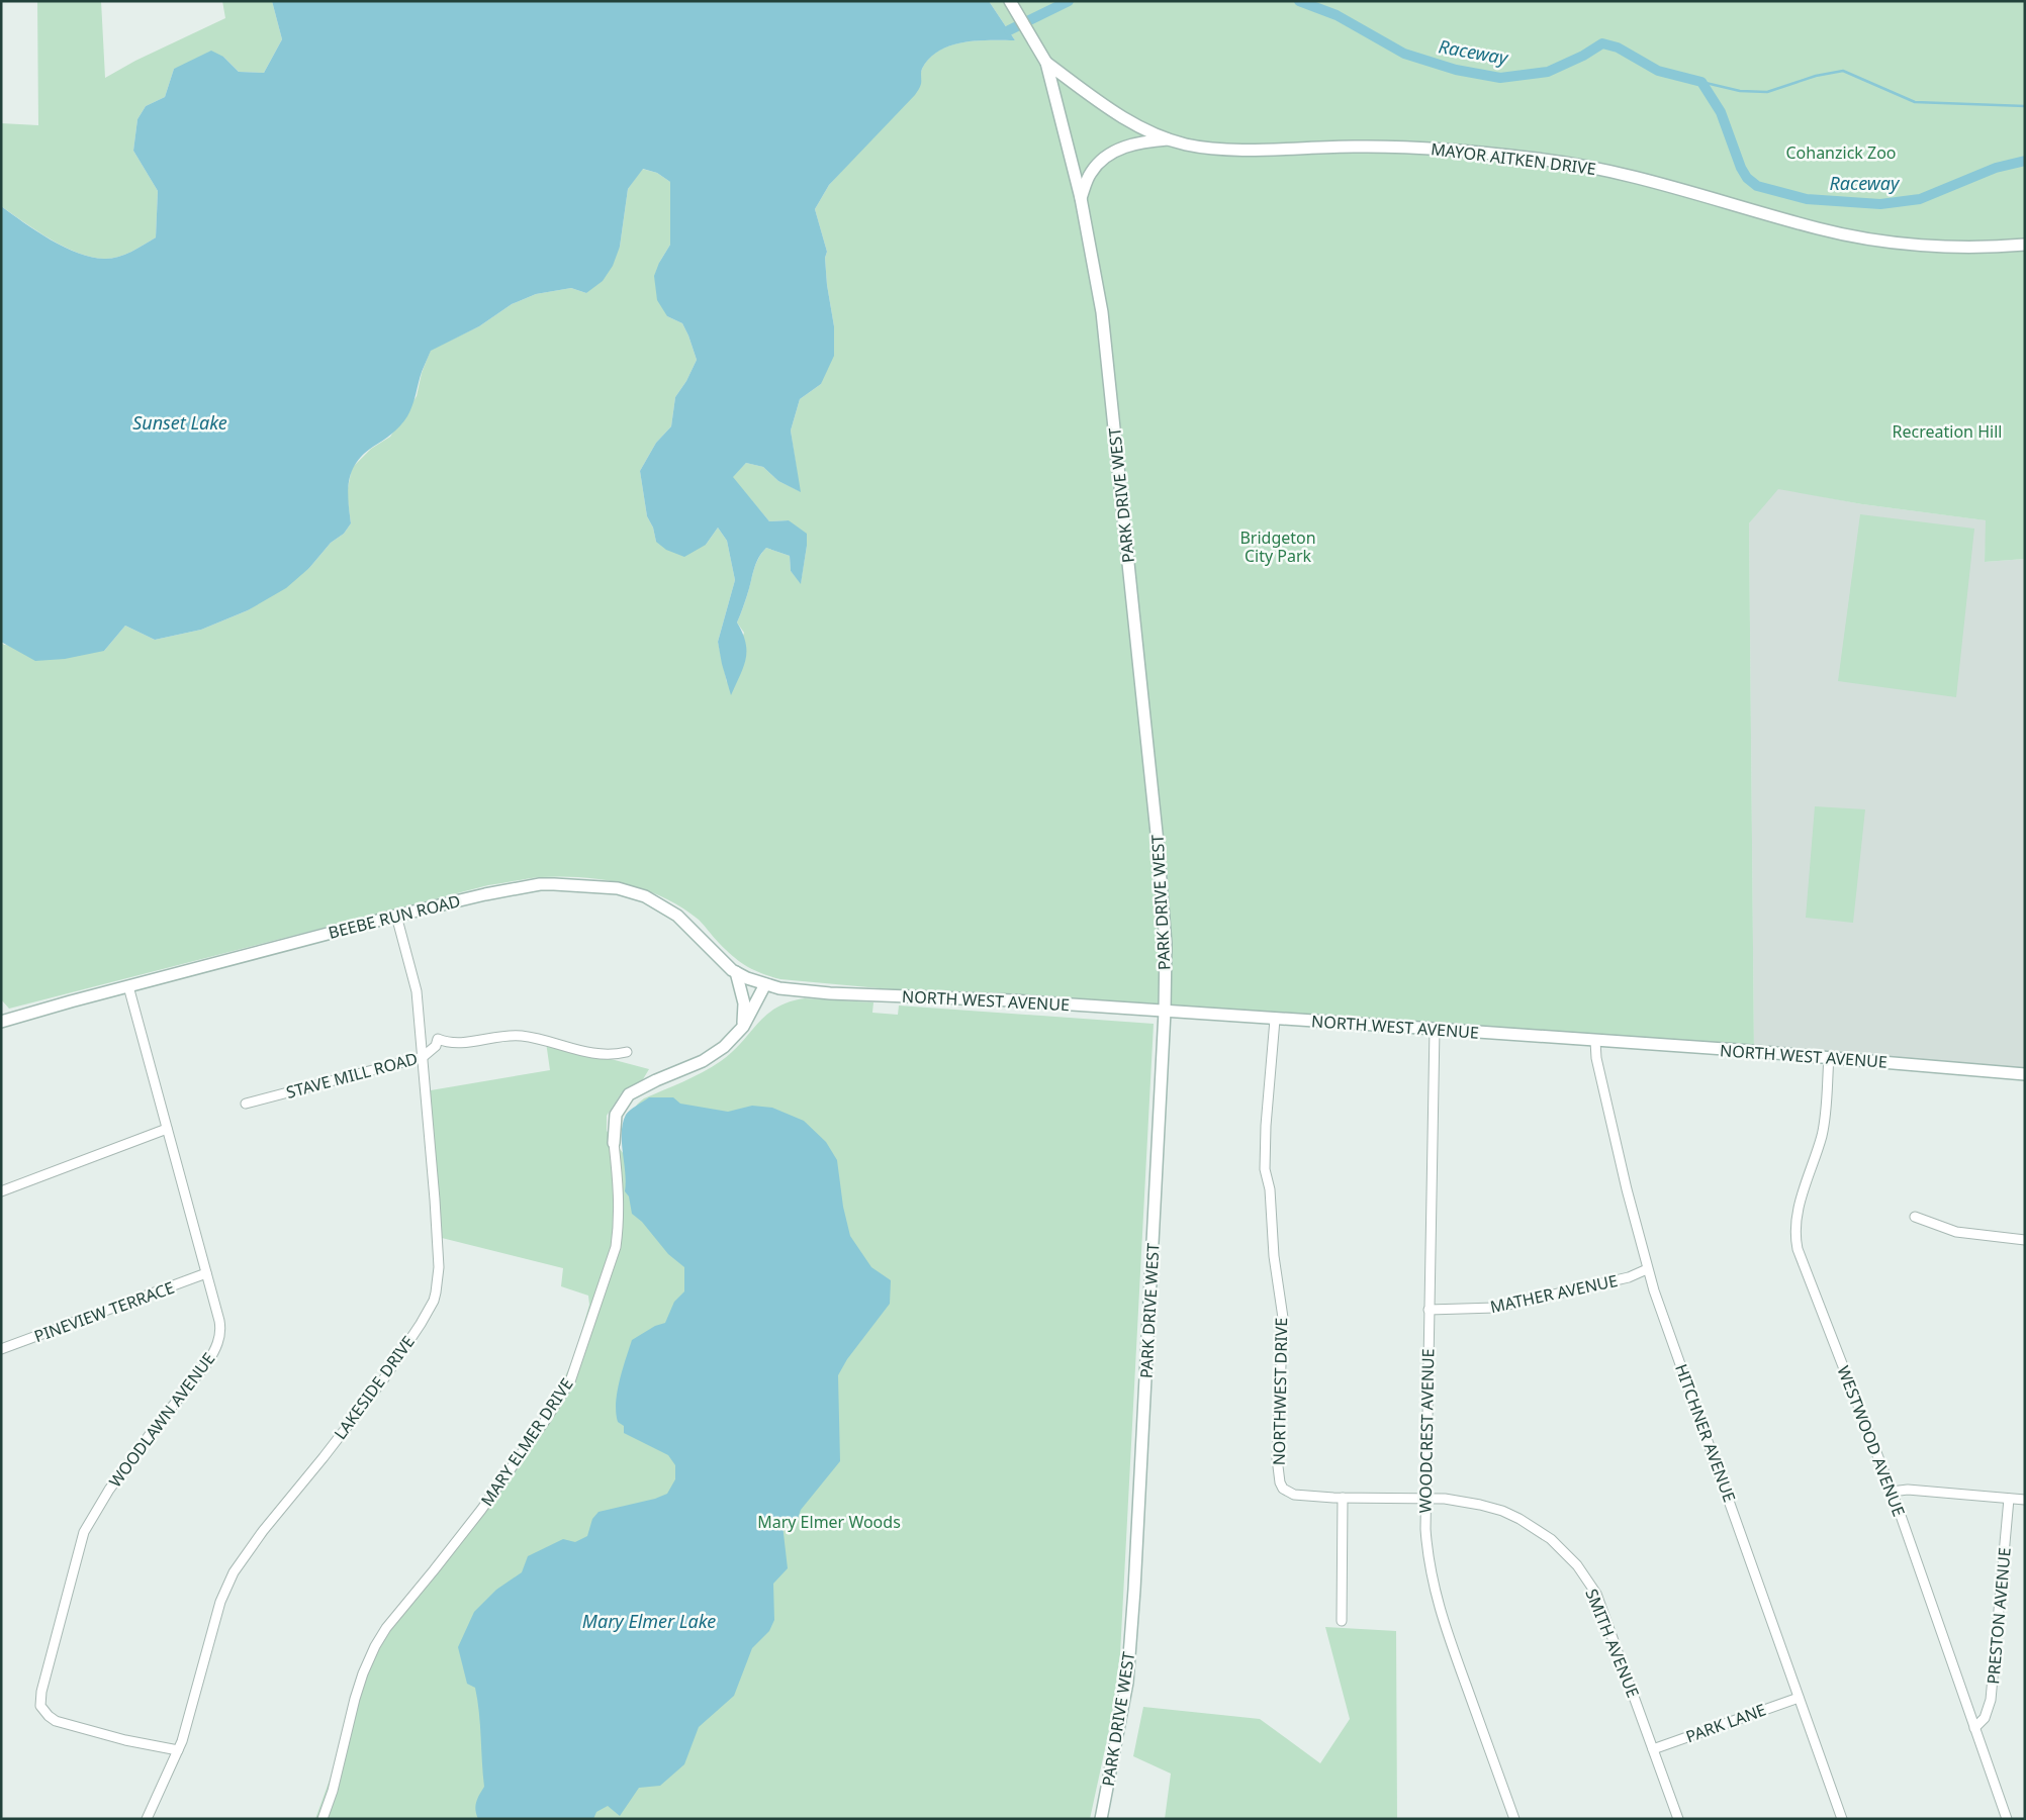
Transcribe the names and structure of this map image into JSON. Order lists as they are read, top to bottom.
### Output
{
  "streets": {
    "street": [
      "MAYOR AITKEN DRIVE",
      "PARK DRIVE WEST",
      "BEEBE RUN ROAD",
      "NORTH WEST AVENUE",
      "STAVE MILL ROAD",
      "MATHER AVENUE",
      "PINEVIEW TERRACE",
      "LAKESIDE DRIVE",
      "NORTHWEST DRIVE",
      "WOODLAWN AVENUE",
      "WOODCREST AVENUE",
      "HITCHNER AVENUE",
      "WESTWOOD AVENUE",
      "MARY ELMER DRIVE",
      "PRESTON AVENUE",
      "SMITH AVENUE",
      "PARK LANE"
    ]
  },
  "crossings": [
    ["MAYOR AITKEN DRIVE", "PARK DRIVE WEST"],
    ["PARK DRIVE WEST", "NORTH WEST AVENUE"],
    ["BEEBE RUN ROAD", "NORTH WEST AVENUE"],
    ["BEEBE RUN ROAD", "LAKESIDE DRIVE"],
    ["BEEBE RUN ROAD", "WOODLAWN AVENUE"],
    ["BEEBE RUN ROAD", "MARY ELMER DRIVE"],
    ["NORTH WEST AVENUE", "NORTHWEST DRIVE"],
    ["NORTH WEST AVENUE", "WOODCREST AVENUE"],
    ["NORTH WEST AVENUE", "HITCHNER AVENUE"],
    ["NORTH WEST AVENUE", "WESTWOOD AVENUE"],
    ["NORTH WEST AVENUE", "MARY ELMER DRIVE"],
    ["STAVE MILL ROAD", "LAKESIDE DRIVE"],
    ["MATHER AVENUE", "WOODCREST AVENUE"],
    ["MATHER AVENUE", "HITCHNER AVENUE"],
    ["PINEVIEW TERRACE", "WOODLAWN AVENUE"],
    ["LAKESIDE DRIVE", "WOODLAWN AVENUE"],
    ["NORTHWEST DRIVE", "SMITH AVENUE"],
    ["WOODCREST AVENUE", "SMITH AVENUE"],
    ["HITCHNER AVENUE", "PARK LANE"],
    ["WESTWOOD AVENUE", "PRESTON AVENUE"],
    ["SMITH AVENUE", "PARK LANE"]
  ],
  "water": ["Raceway", "Sunset Lake", "Mary Elmer Lake"],
  "parks": [
    "Cohanzick Zoo",
    "Recreation Hill",
    "Bridgeton City Park",
    "Mary Elmer Woods"
  ]
}
